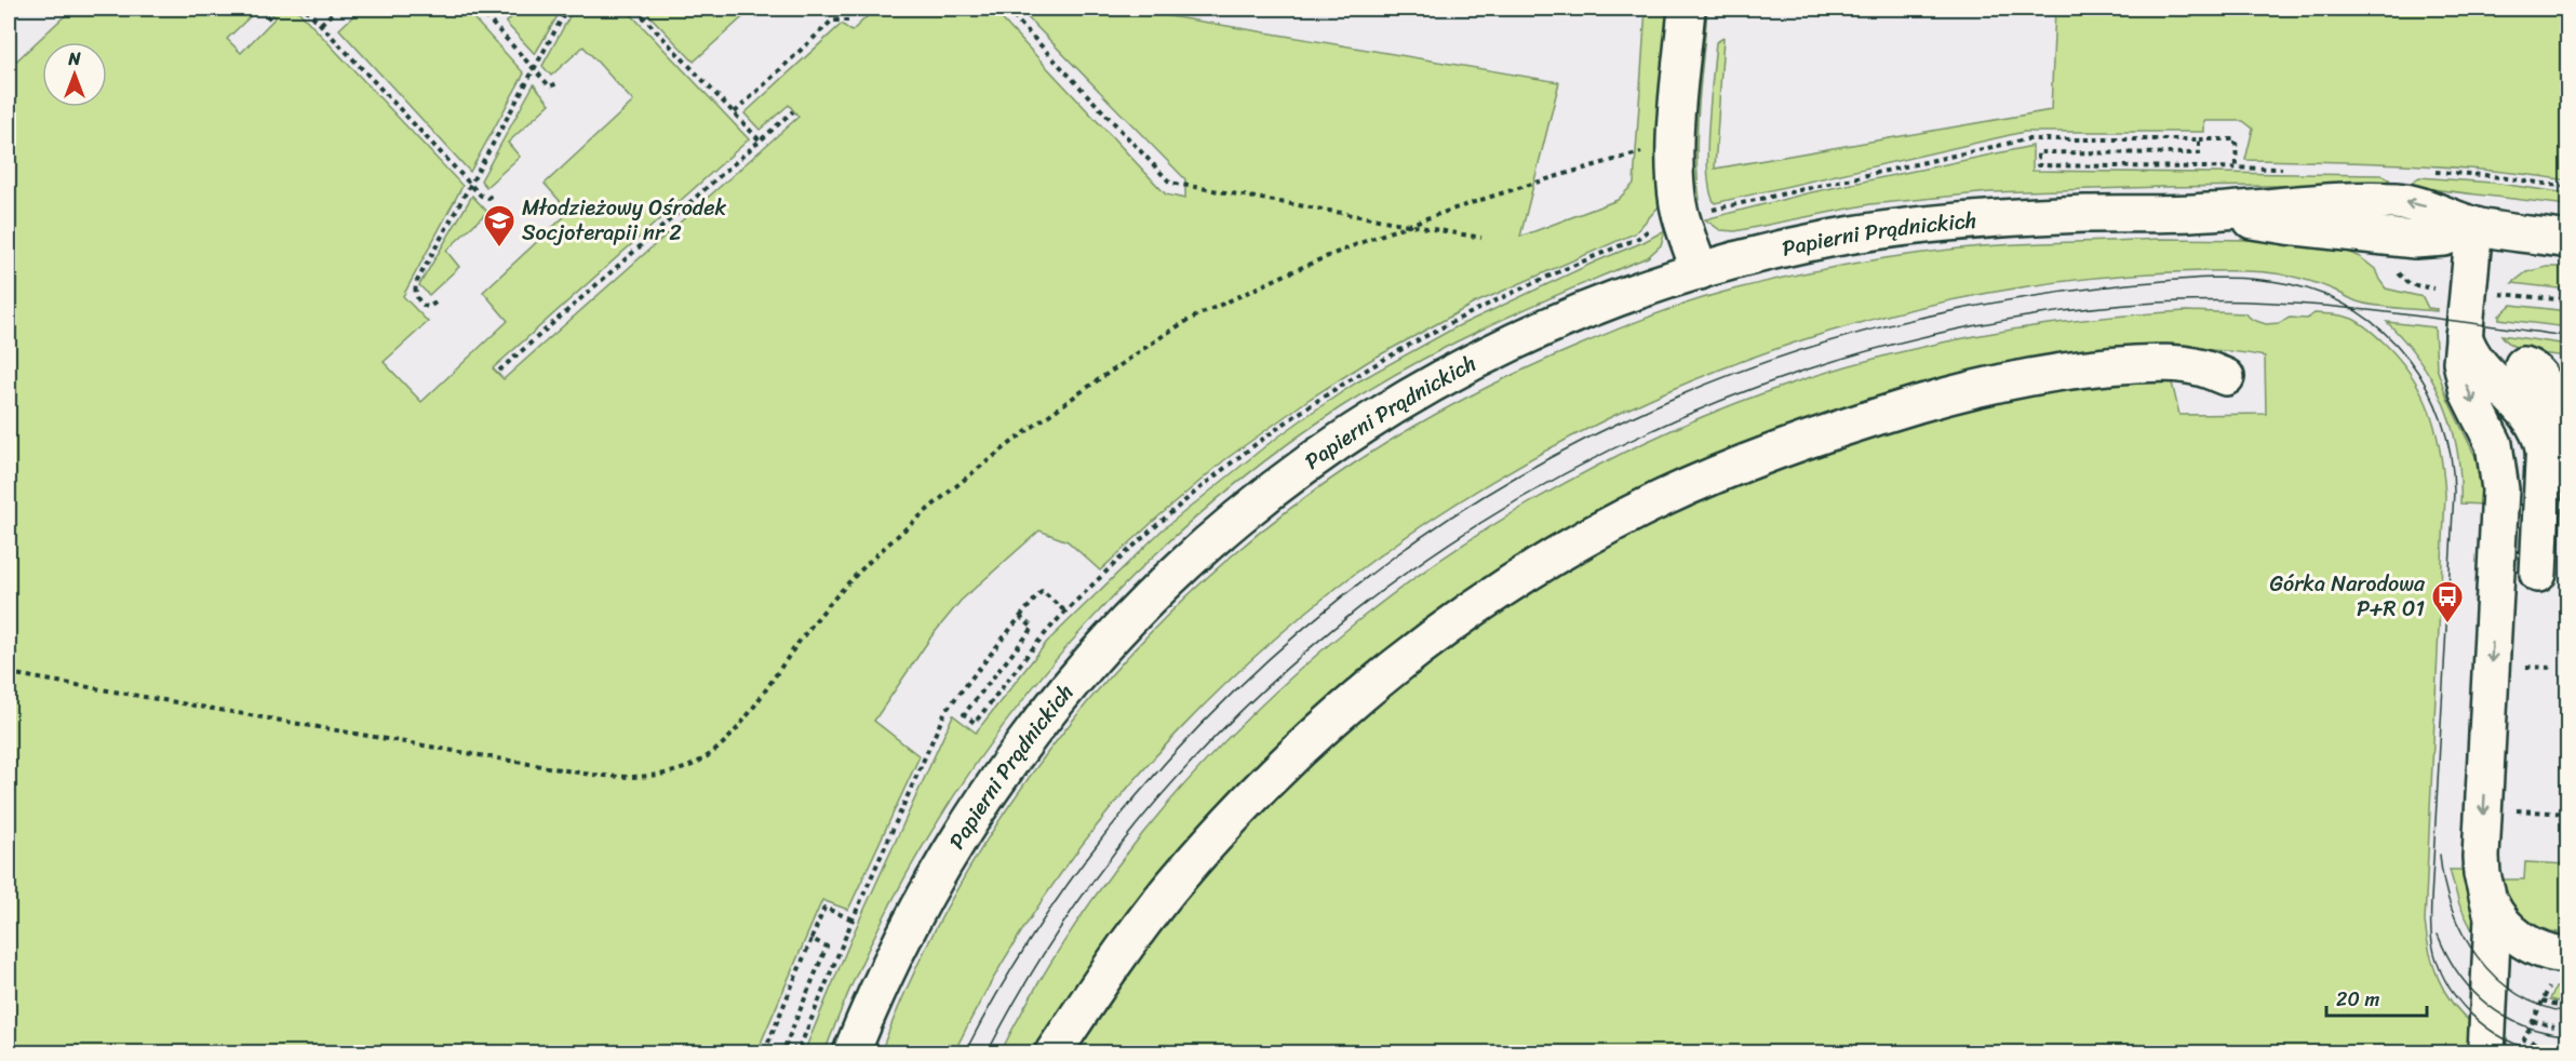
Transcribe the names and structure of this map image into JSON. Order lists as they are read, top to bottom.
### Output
{
  "streets": {
    "street": ["Papierni Prądnickich"]
  },
  "places": {
    "school or university": ["Młodzieżowy Ośrodek Socjoterapii nr 2"],
    "bus stop": ["Górka Narodowa P+R 01"]
  },
  "scale_bar": "20 m",
  "north": "top"
}
